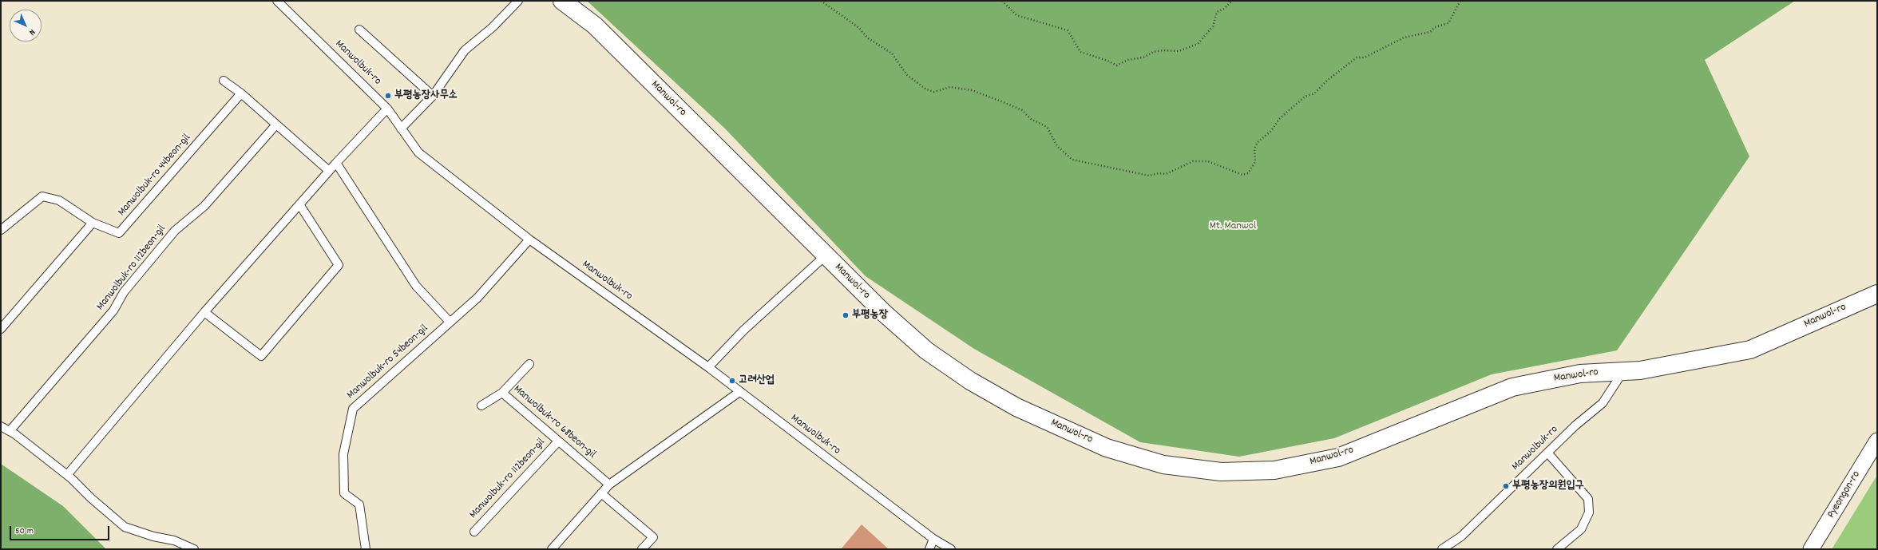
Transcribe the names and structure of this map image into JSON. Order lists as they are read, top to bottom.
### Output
{
  "streets": {
    "street": ["Manwol-ro", "Pyeongon-ro"],
    "lane": [
      "Manwolbuk-ro",
      "Manwolbuk-ro 44beon-gil",
      "Manwolbuk-ro 112beon-gil",
      "Manwolbuk-ro 54beon-gil",
      "Manwolbuk-ro 68beon-gil"
    ]
  },
  "crossings": [
    ["Manwolbuk-ro", "Manwol-ro"],
    ["Manwolbuk-ro", "Manwolbuk-ro 54beon-gil"],
    ["Manwolbuk-ro 112beon-gil", "Manwolbuk-ro 68beon-gil"]
  ],
  "parks": ["Mt. Manwol"],
  "places": [
    "부평농장사무소",
    "부평농장",
    "고려산업",
    "부평농장의원입구"
  ],
  "scale_bar": "50 m",
  "north": "bottom right"
}
